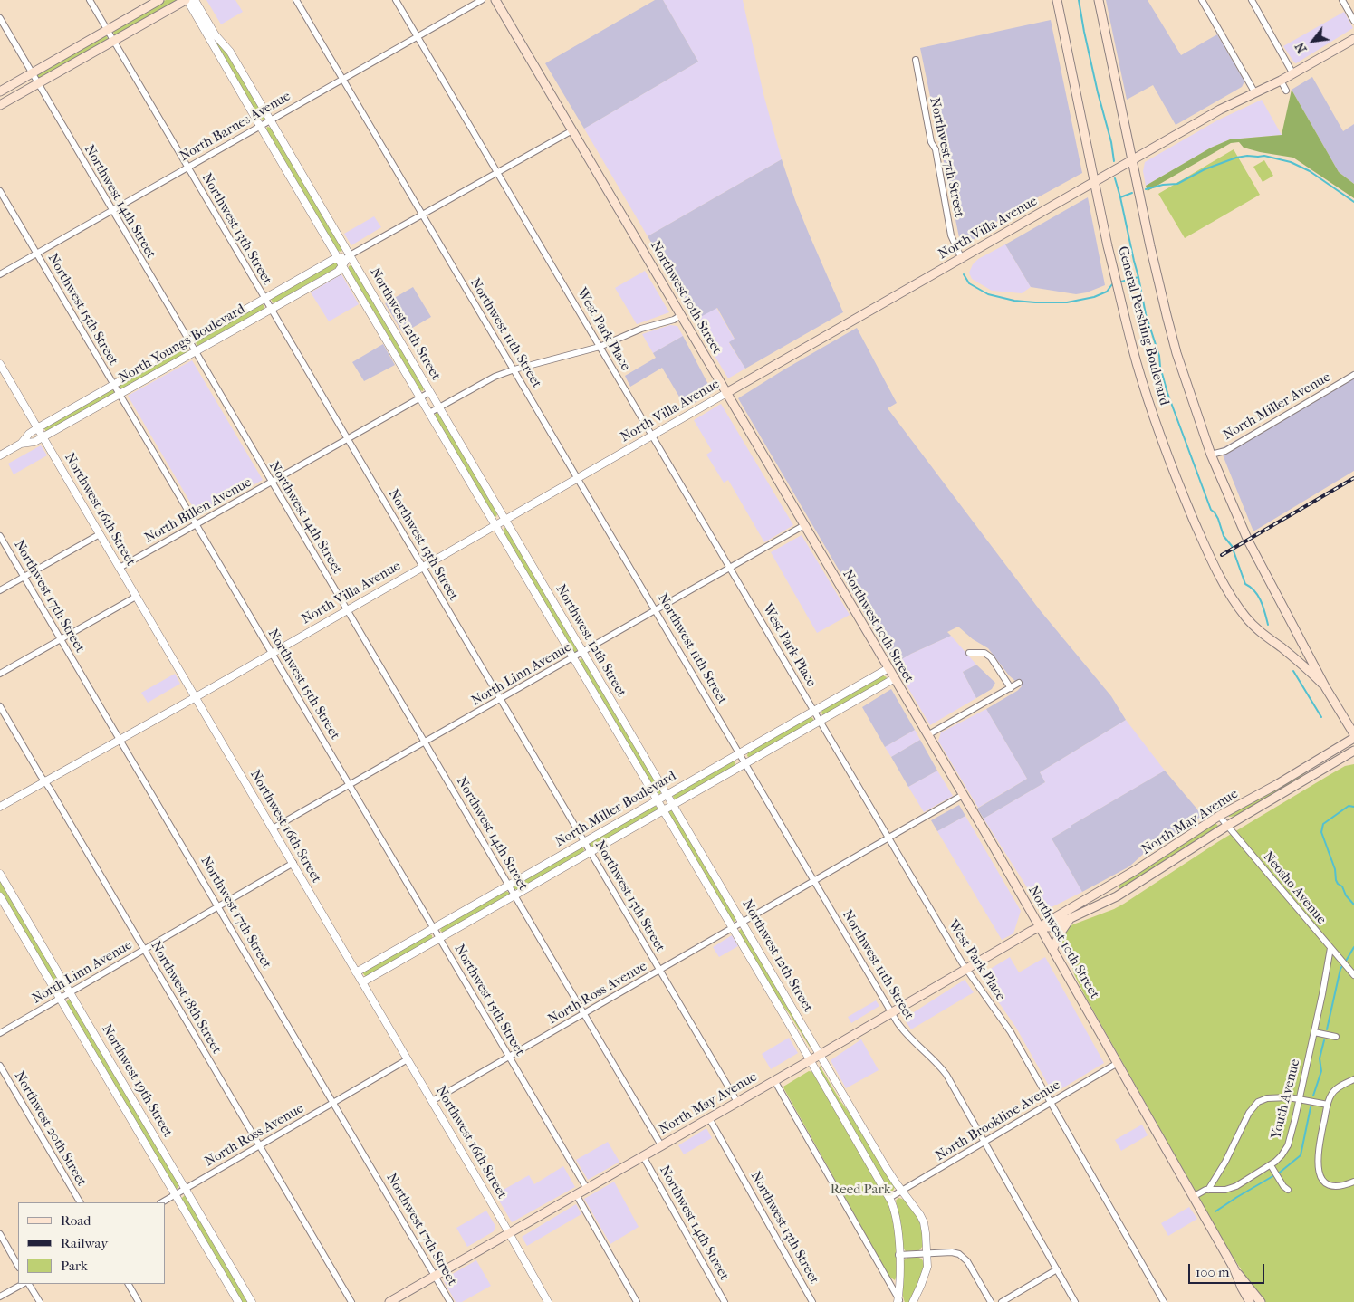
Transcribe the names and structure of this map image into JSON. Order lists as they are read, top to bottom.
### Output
{
  "streets": {
    "main road": [
      "North Villa Avenue",
      "Northwest 10th Street",
      "General Pershing Boulevard",
      "North May Avenue"
    ],
    "street": [
      "North Barnes Avenue",
      "Northwest 7th Street",
      "Northwest 14th Street",
      "Northwest 13th Street",
      "Northwest 15th Street",
      "Northwest 12th Street",
      "West Park Place",
      "Northwest 11th Street",
      "North Youngs Boulevard",
      "North Miller Avenue",
      "Northwest 16th Street",
      "North Billen Avenue",
      "Northwest 17th Street",
      "North Linn Avenue",
      "North Miller Boulevard",
      "Neosho Avenue",
      "North Ross Avenue",
      "Northwest 18th Street",
      "Northwest 19th Street",
      "Youth Avenue",
      "North Brookline Avenue",
      "Northwest 20th Street"
    ]
  },
  "crossings": [
    ["North Barnes Avenue", "Northwest 14th Street"],
    ["North Barnes Avenue", "Northwest 13th Street"],
    ["North Barnes Avenue", "Northwest 15th Street"],
    ["North Barnes Avenue", "Northwest 12th Street"],
    ["North Barnes Avenue", "West Park Place"],
    ["North Barnes Avenue", "Northwest 11th Street"],
    ["Northwest 7th Street", "North Villa Avenue"],
    ["Northwest 14th Street", "North Villa Avenue"],
    ["Northwest 14th Street", "North Youngs Boulevard"],
    ["Northwest 14th Street", "North Billen Avenue"],
    ["Northwest 14th Street", "North Linn Avenue"],
    ["Northwest 14th Street", "North Miller Boulevard"],
    ["Northwest 14th Street", "North May Avenue"],
    ["Northwest 14th Street", "North Ross Avenue"],
    ["North Villa Avenue", "Northwest 13th Street"],
    ["North Villa Avenue", "Northwest 10th Street"],
    ["North Villa Avenue", "Northwest 15th Street"],
    ["North Villa Avenue", "Northwest 12th Street"],
    ["North Villa Avenue", "General Pershing Boulevard"],
    ["North Villa Avenue", "West Park Place"],
    ["North Villa Avenue", "Northwest 11th Street"],
    ["North Villa Avenue", "Northwest 16th Street"],
    ["North Villa Avenue", "Northwest 17th Street"],
    ["North Villa Avenue", "Northwest 18th Street"],
    ["Northwest 13th Street", "North Youngs Boulevard"],
    ["Northwest 13th Street", "North Billen Avenue"],
    ["Northwest 13th Street", "North Linn Avenue"],
    ["Northwest 13th Street", "North Miller Boulevard"],
    ["Northwest 13th Street", "North May Avenue"],
    ["Northwest 13th Street", "North Ross Avenue"],
    ["Northwest 10th Street", "North Youngs Boulevard"],
    ["Northwest 10th Street", "North Linn Avenue"],
    ["Northwest 10th Street", "North Miller Boulevard"],
    ["Northwest 10th Street", "North May Avenue"],
    ["Northwest 10th Street", "North Ross Avenue"],
    ["Northwest 10th Street", "Youth Avenue"],
    ["Northwest 10th Street", "North Brookline Avenue"],
    ["Northwest 15th Street", "North Youngs Boulevard"],
    ["Northwest 15th Street", "North Billen Avenue"],
    ["Northwest 15th Street", "North Linn Avenue"],
    ["Northwest 15th Street", "North Miller Boulevard"],
    ["Northwest 15th Street", "North May Avenue"],
    ["Northwest 15th Street", "North Ross Avenue"],
    ["Northwest 12th Street", "North Youngs Boulevard"],
    ["Northwest 12th Street", "North Billen Avenue"],
    ["Northwest 12th Street", "North Linn Avenue"],
    ["Northwest 12th Street", "North Miller Boulevard"],
    ["Northwest 12th Street", "North May Avenue"],
    ["Northwest 12th Street", "North Ross Avenue"],
    ["Northwest 12th Street", "North Brookline Avenue"],
    ["General Pershing Boulevard", "North Miller Avenue"],
    ["West Park Place", "North Youngs Boulevard"],
    ["West Park Place", "North Linn Avenue"],
    ["West Park Place", "North Miller Boulevard"],
    ["West Park Place", "North May Avenue"],
    ["West Park Place", "North Ross Avenue"],
    ["West Park Place", "North Brookline Avenue"],
    ["Northwest 11th Street", "North Youngs Boulevard"],
    ["Northwest 11th Street", "North Linn Avenue"],
    ["Northwest 11th Street", "North Miller Boulevard"],
    ["Northwest 11th Street", "North May Avenue"],
    ["Northwest 11th Street", "North Ross Avenue"],
    ["Northwest 11th Street", "North Brookline Avenue"],
    ["North Youngs Boulevard", "Northwest 16th Street"],
    ["Northwest 16th Street", "North Billen Avenue"],
    ["Northwest 16th Street", "North Linn Avenue"],
    ["Northwest 16th Street", "North Miller Boulevard"],
    ["Northwest 16th Street", "North May Avenue"],
    ["Northwest 16th Street", "North Ross Avenue"],
    ["Northwest 17th Street", "North Linn Avenue"],
    ["Northwest 17th Street", "North May Avenue"],
    ["Northwest 17th Street", "North Ross Avenue"],
    ["North Linn Avenue", "Northwest 18th Street"],
    ["North Linn Avenue", "Northwest 19th Street"],
    ["North May Avenue", "Neosho Avenue"],
    ["Neosho Avenue", "Youth Avenue"],
    ["North Ross Avenue", "Northwest 18th Street"],
    ["North Ross Avenue", "Northwest 19th Street"]
  ],
  "parks": ["Reed Park"],
  "legend": ["Road", "Railway", "Park"],
  "scale_bar": "100 m",
  "north": "bottom left"
}
